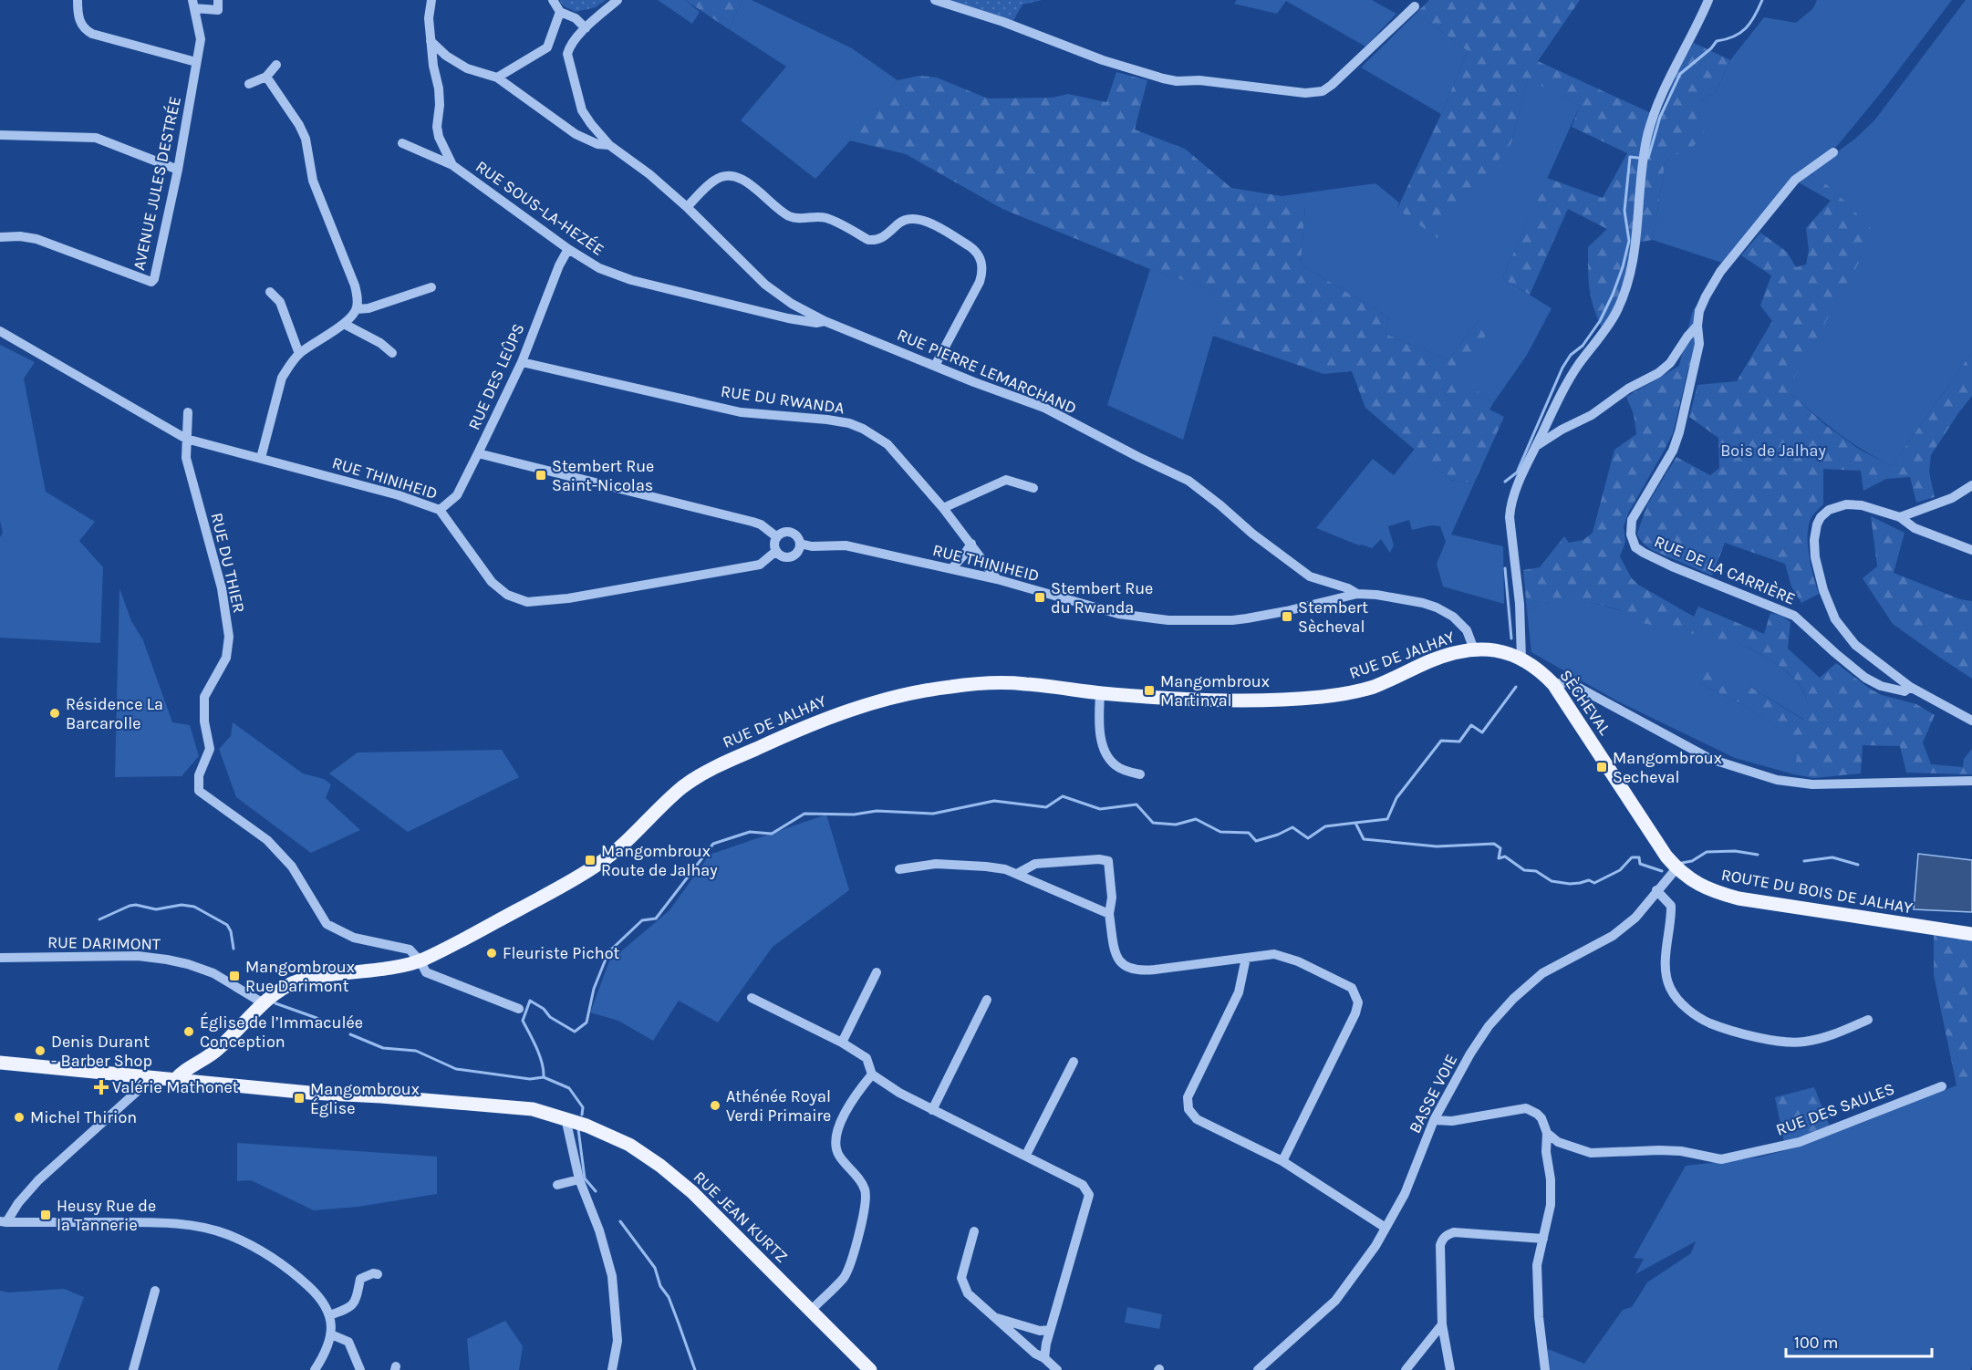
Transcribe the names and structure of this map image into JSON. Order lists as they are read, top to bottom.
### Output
{
  "streets": {
    "main road": [
      "RUE DE JALHAY",
      "SÈCHEVAL",
      "ROUTE DU BOIS DE JALHAY",
      "RUE JEAN KURTZ"
    ],
    "street": [
      "AVENUE JULES DESTRÉE",
      "RUE SOUS-LA-HEZÉE",
      "RUE PIERRE LEMARCHAND",
      "RUE DES LEÛPS",
      "RUE DU RWANDA",
      "RUE THINIHEID",
      "RUE DU THIER",
      "RUE DE LA CARRIÈRE",
      "RUE DARIMONT",
      "BASSE VOIE",
      "RUE DES SAULES"
    ]
  },
  "crossings": [
    ["RUE SOUS-LA-HEZÉE", "RUE PIERRE LEMARCHAND"],
    ["RUE SOUS-LA-HEZÉE", "RUE DES LEÛPS"],
    ["RUE PIERRE LEMARCHAND", "RUE THINIHEID"],
    ["RUE PIERRE LEMARCHAND", "RUE DE JALHAY"],
    ["RUE DES LEÛPS", "RUE DU RWANDA"],
    ["RUE DES LEÛPS", "RUE THINIHEID"],
    ["RUE DU RWANDA", "RUE THINIHEID"],
    ["RUE THINIHEID", "RUE DU THIER"],
    ["RUE DU THIER", "RUE DE JALHAY"],
    ["RUE DE JALHAY", "SÈCHEVAL"],
    ["RUE DE JALHAY", "RUE DARIMONT"],
    ["RUE DE JALHAY", "RUE JEAN KURTZ"],
    ["SÈCHEVAL", "ROUTE DU BOIS DE JALHAY"],
    ["ROUTE DU BOIS DE JALHAY", "BASSE VOIE"],
    ["BASSE VOIE", "RUE DES SAULES"]
  ],
  "parks": ["Bois de Jalhay"],
  "places": {
    "transit": [
      "Stembert Rue Saint-Nicolas",
      "Stembert Rue du Rwanda",
      "Stembert Sècheval",
      "Mangombroux Martinval",
      "Mangombroux Secheval",
      "Mangombroux Route de Jalhay",
      "Mangombroux Rue Darimont",
      "Mangombroux Église",
      "Heusy Rue de la Tannerie"
    ],
    "other": [
      "Résidence La Barcarolle",
      "Fleuriste Pichot",
      "Église de l’Immaculée Conception",
      "Denis Durant - Barber Shop",
      "Athénée Royal Verdi Primaire",
      "Michel Thirion"
    ],
    "health": ["Valérie Mathonet"]
  },
  "scale_bar": "100 m"
}
